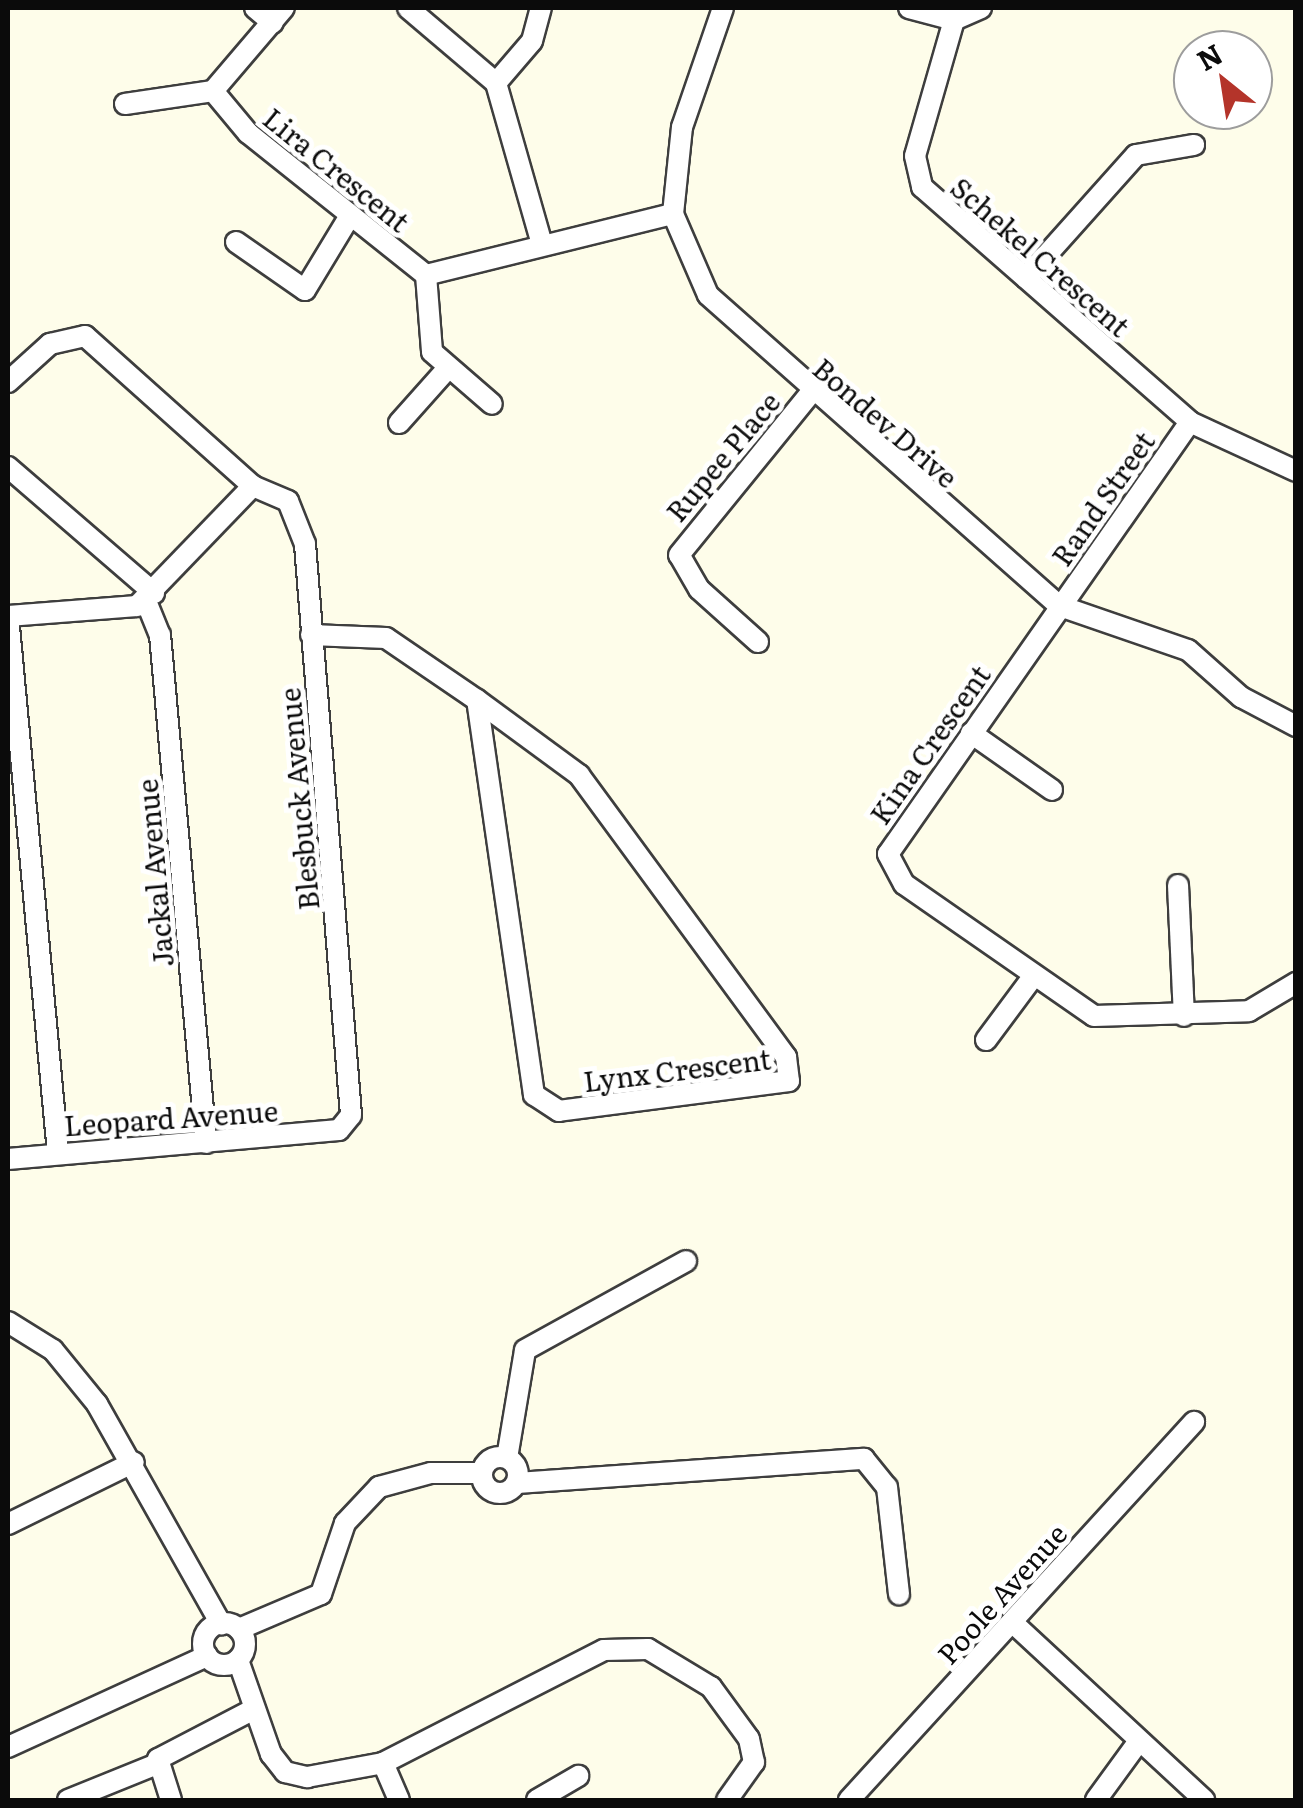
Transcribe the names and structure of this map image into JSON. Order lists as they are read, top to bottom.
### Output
{
  "streets": {
    "street": [
      "Lira Crescent",
      "Schekel Crescent",
      "Bondev Drive",
      "Rupee Place",
      "Rand Street",
      "Kina Crescent",
      "Blesbuck Avenue",
      "Jackal Avenue",
      "Lynx Crescent",
      "Leopard Avenue",
      "Poole Avenue"
    ]
  },
  "crossings": [
    ["Schekel Crescent", "Rand Street"],
    ["Bondev Drive", "Rupee Place"],
    ["Bondev Drive", "Rand Street"],
    ["Bondev Drive", "Kina Crescent"],
    ["Rand Street", "Kina Crescent"],
    ["Blesbuck Avenue", "Lynx Crescent"],
    ["Blesbuck Avenue", "Leopard Avenue"],
    ["Jackal Avenue", "Leopard Avenue"]
  ],
  "north": "top left"
}
